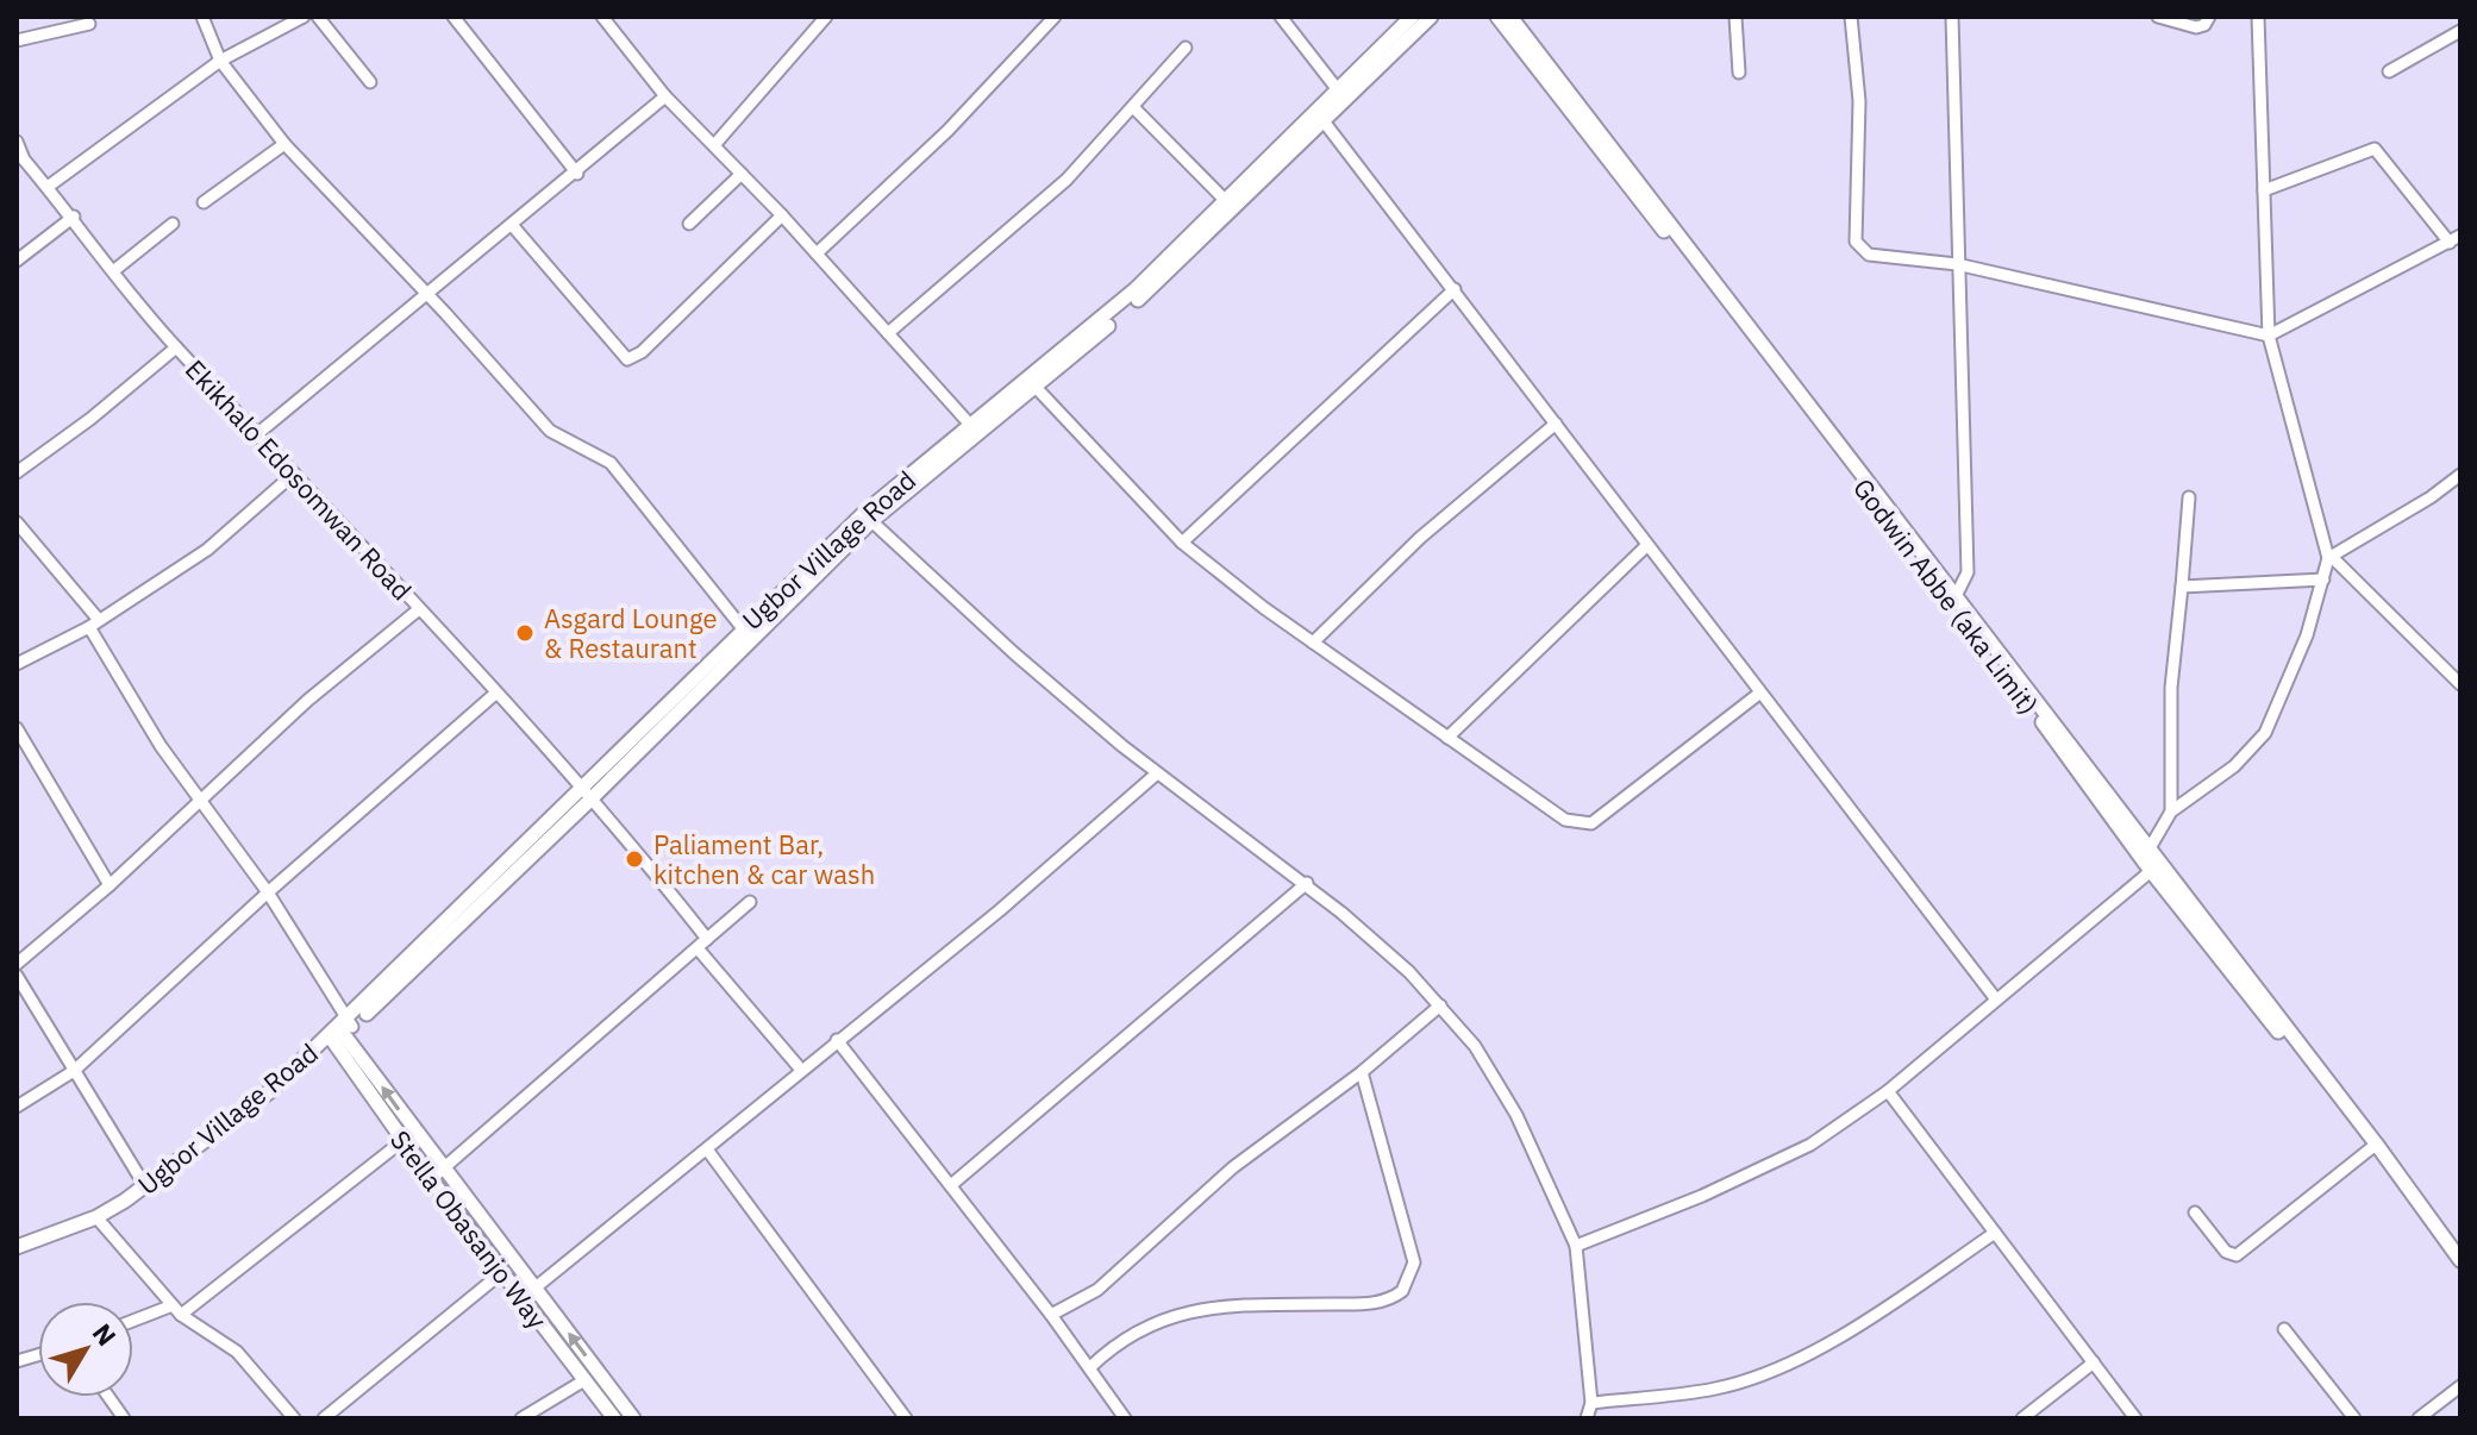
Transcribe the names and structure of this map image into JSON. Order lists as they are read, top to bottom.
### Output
{
  "streets": {
    "street": [
      "Ekikhalo Edosomwan Road",
      "Ugbor Village Road",
      "Godwin Abbe (aka Limit)",
      "Stella Obasanjo Way"
    ]
  },
  "crossings": [
    ["Ekikhalo Edosomwan Road", "Ugbor Village Road"],
    ["Ugbor Village Road", "Stella Obasanjo Way"]
  ],
  "places": ["Asgard Lounge & Restaurant", "Paliament Bar, kitchen & car wash"],
  "north": "top right"
}
